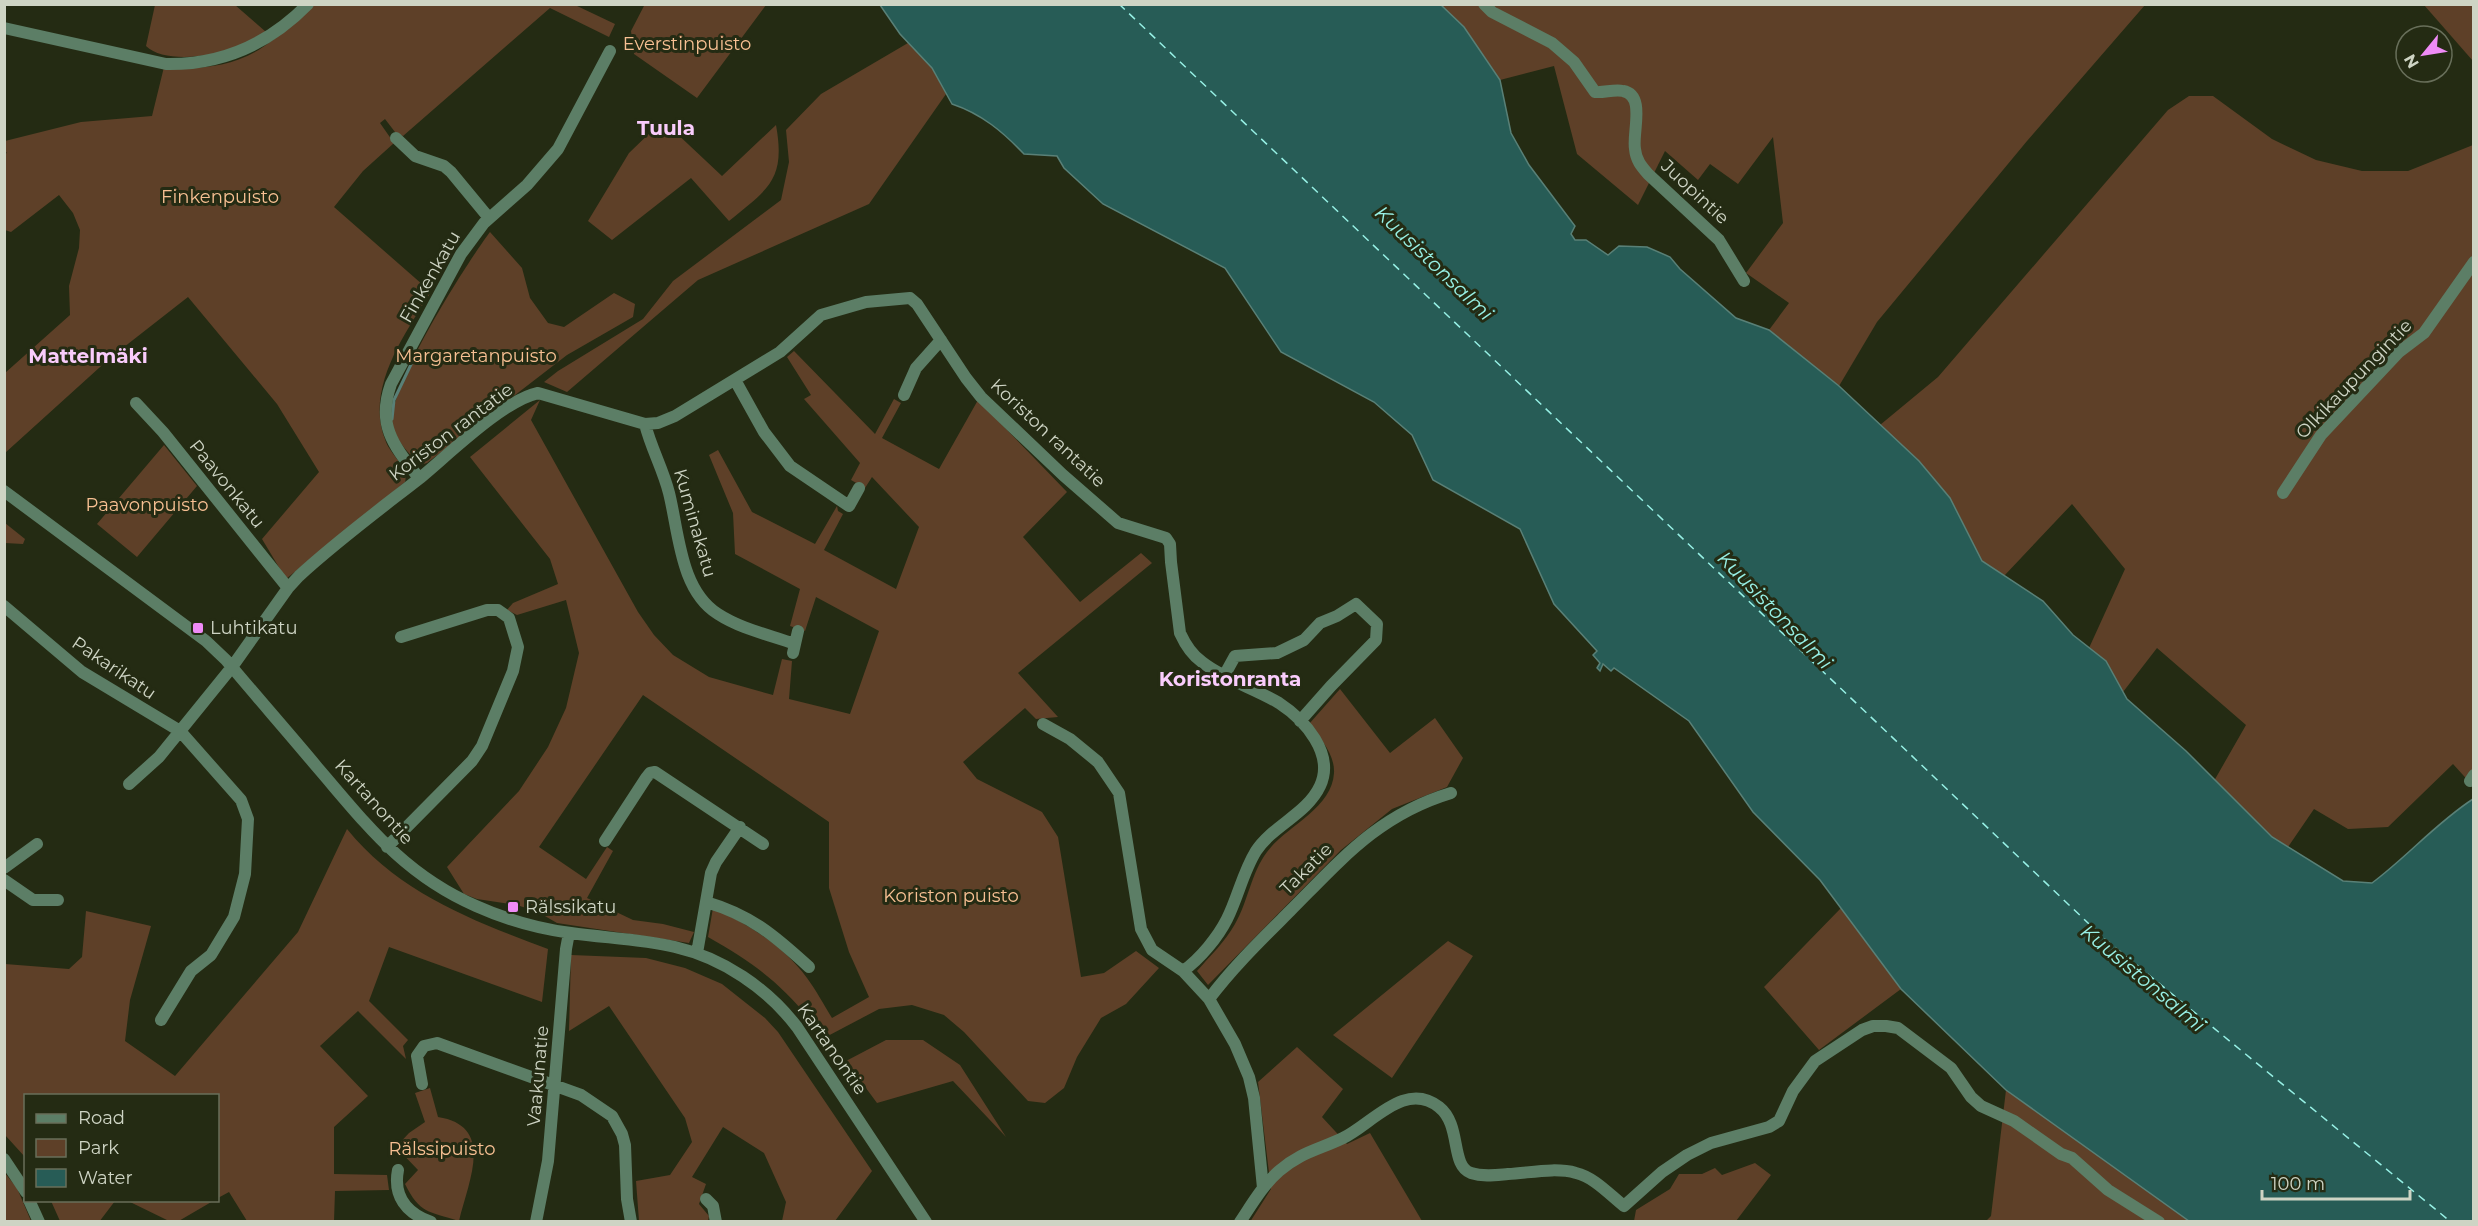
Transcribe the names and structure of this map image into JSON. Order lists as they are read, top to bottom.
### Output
{
  "streets": {
    "street": [
      "Juopintie",
      "Finkenkatu",
      "Olkikaupungintie",
      "Koriston rantatie",
      "Paavonkatu",
      "Kuminakatu",
      "Pakarikatu",
      "Kartanontie",
      "Takatie",
      "Vaakunatie"
    ]
  },
  "crossings": [
    ["Finkenkatu", "Koriston rantatie"],
    ["Koriston rantatie", "Paavonkatu"],
    ["Koriston rantatie", "Kuminakatu"],
    ["Koriston rantatie", "Kartanontie"],
    ["Kartanontie", "Vaakunatie"]
  ],
  "districts": ["Tuula", "Mattelmäki", "Koristonranta"],
  "water": ["Kuusistonsalmi"],
  "parks": [
    "Everstinpuisto",
    "Finkenpuisto",
    "Margaretanpuisto",
    "Paavonpuisto",
    "Koriston puisto",
    "Rälssipuisto"
  ],
  "places": {
    "transit": ["Luhtikatu", "Rälssikatu"]
  },
  "legend": ["Road", "Park", "Water"],
  "scale_bar": "100 m",
  "north": "bottom left"
}
